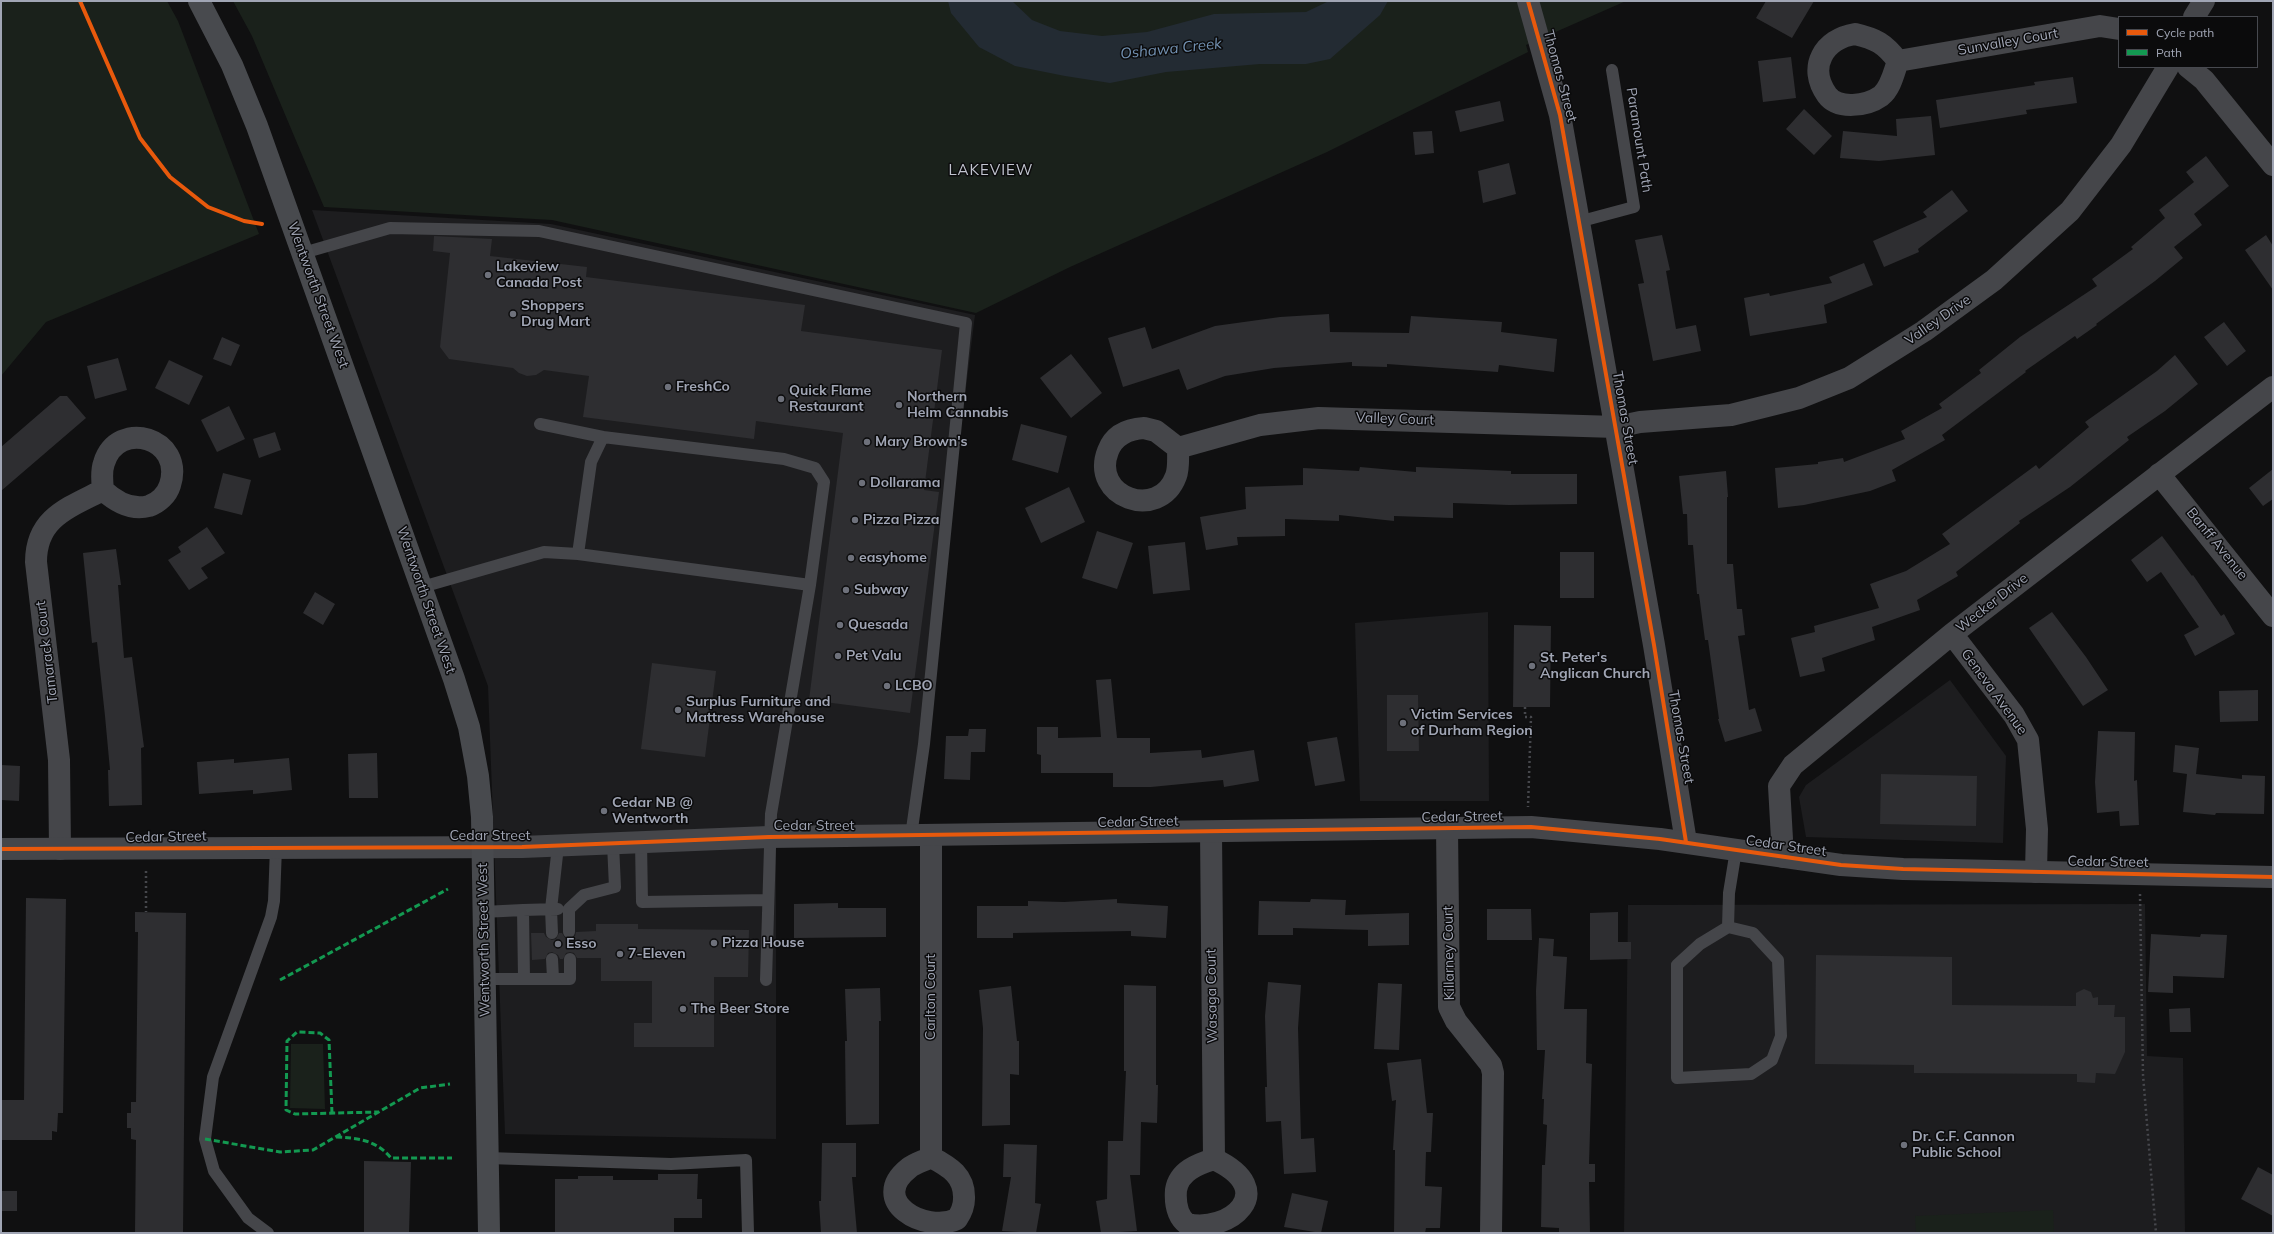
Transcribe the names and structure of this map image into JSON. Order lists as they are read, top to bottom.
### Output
{
  "streets": {
    "main road": ["Wentworth Street West"],
    "street": [
      "Sunvalley Court",
      "Thomas Street",
      "Valley Drive",
      "Valley Court",
      "Banff Avenue",
      "Wecker Drive",
      "Tamarack Court",
      "Geneva Avenue",
      "Cedar Street",
      "Killarney Court",
      "Wasaga Court",
      "Carlton Court"
    ],
    "lane": ["Paramount Path"]
  },
  "crossings": [
    ["Thomas Street", "Paramount Path"],
    ["Thomas Street", "Valley Drive"],
    ["Thomas Street", "Valley Court"],
    ["Thomas Street", "Cedar Street"],
    ["Wentworth Street West", "Cedar Street"],
    ["Valley Drive", "Valley Court"],
    ["Banff Avenue", "Wecker Drive"],
    ["Wecker Drive", "Geneva Avenue"],
    ["Wecker Drive", "Cedar Street"],
    ["Tamarack Court", "Cedar Street"],
    ["Geneva Avenue", "Cedar Street"],
    ["Cedar Street", "Killarney Court"],
    ["Cedar Street", "Wasaga Court"],
    ["Cedar Street", "Carlton Court"]
  ],
  "districts": ["LAKEVIEW"],
  "water": ["Oshawa Creek"],
  "places": [
    "Lakeview Canada Post",
    "Shoppers Drug Mart",
    "FreshCo",
    "Quick Flame Restaurant",
    "Northern Helm Cannabis",
    "Mary Brown's",
    "Dollarama",
    "Pizza Pizza",
    "easyhome",
    "Subway",
    "Quesada",
    "Pet Valu",
    "St. Peter's Anglican Church",
    "LCBO",
    "Surplus Furniture and Mattress Warehouse",
    "Victim Services of Durham Region",
    "Cedar NB @ Wentworth",
    "Pizza House",
    "Esso",
    "7-Eleven",
    "The Beer Store",
    "Dr. C.F. Cannon Public School"
  ],
  "legend": ["Cycle path", "Path"]
}
